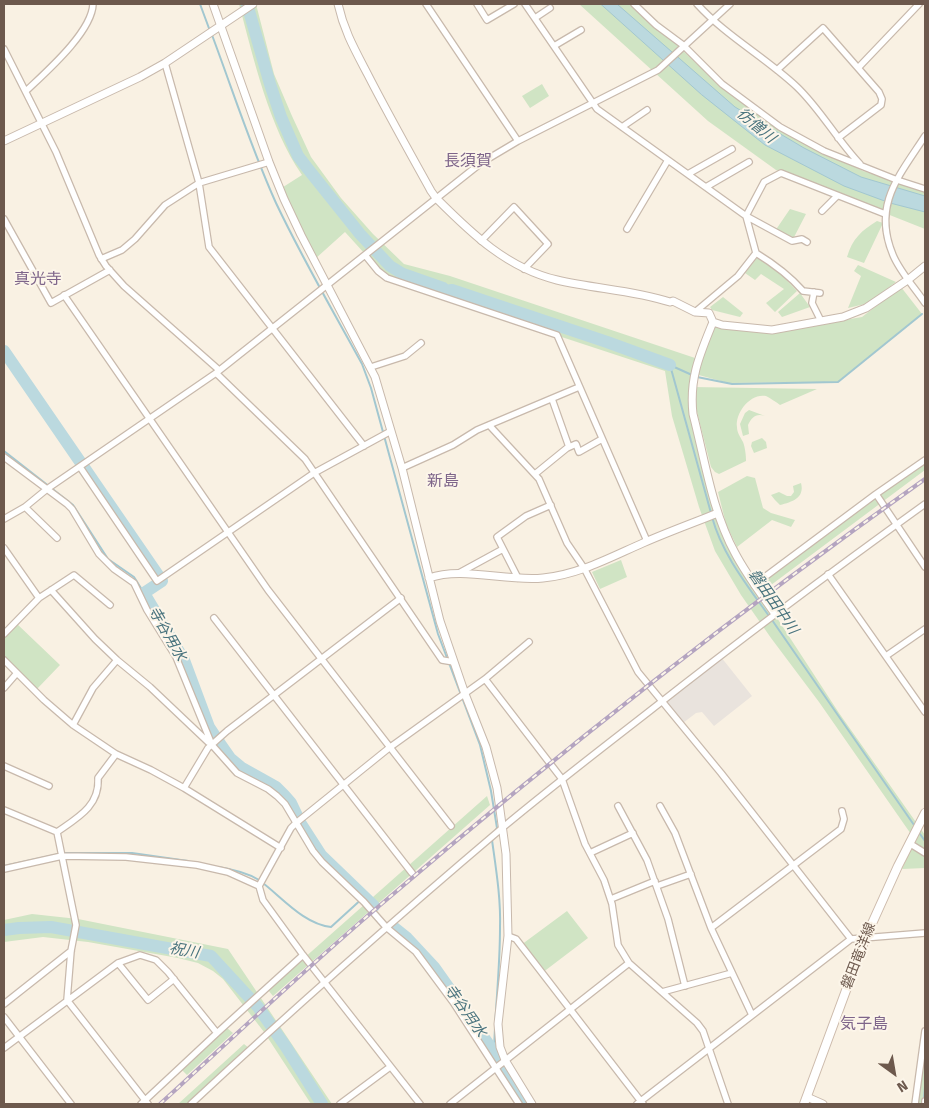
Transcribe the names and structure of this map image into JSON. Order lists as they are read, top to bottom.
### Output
{
  "streets": {
    "main road": ["磐田竜洋線"]
  },
  "districts": [
    "長須賀",
    "真光寺",
    "新島",
    "気子島"
  ],
  "water": [
    "彷僧川",
    "磐田田中川",
    "寺谷用水",
    "祝川"
  ],
  "north": "bottom right"
}
